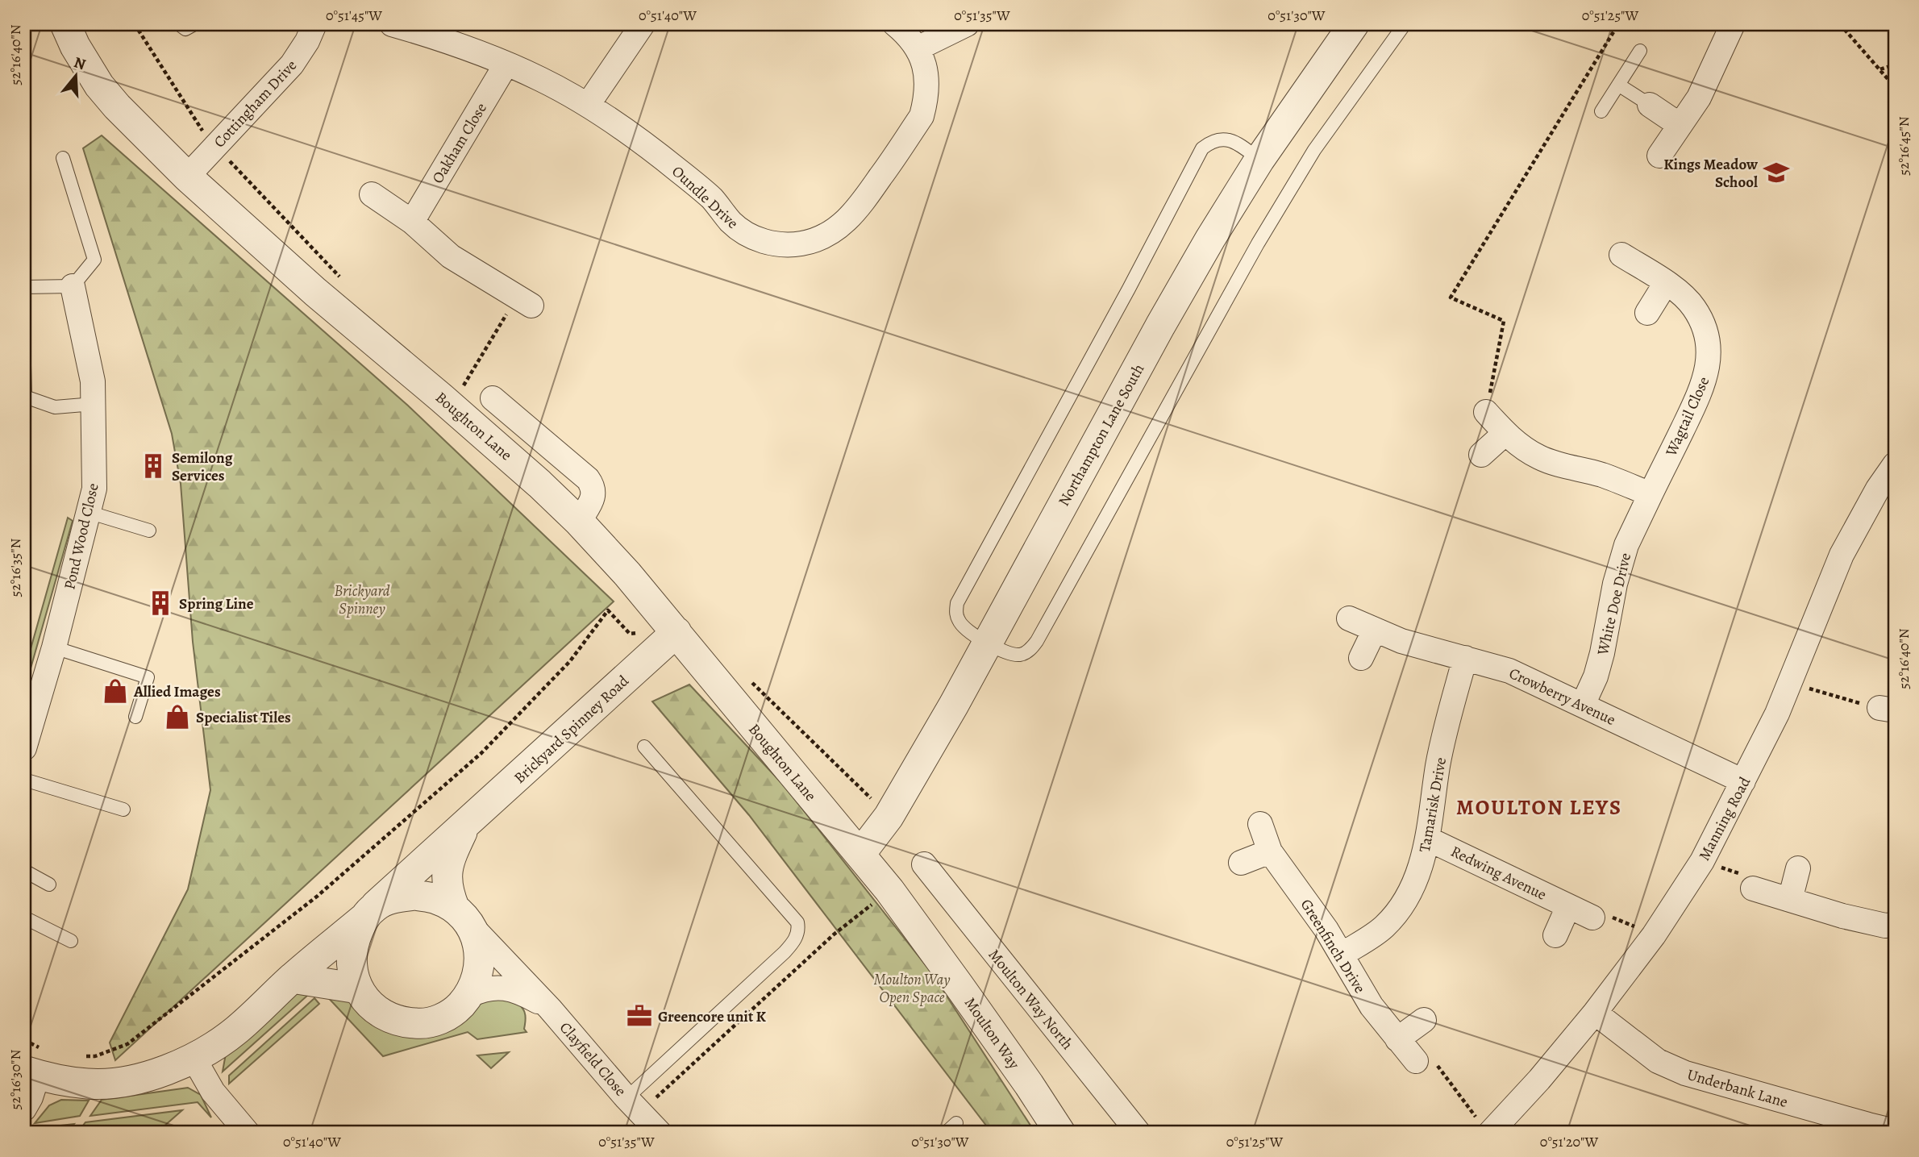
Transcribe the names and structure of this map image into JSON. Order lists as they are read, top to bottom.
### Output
{
  "streets": {
    "street": [
      "Cottingham Drive",
      "Oakham Close",
      "Oundle Drive",
      "Wagtail Close",
      "Boughton Lane",
      "Northampton Lane South",
      "Pond Wood Close",
      "White Doe Drive",
      "Crowberry Avenue",
      "Brickyard Spinney Road",
      "Tamarisk Drive",
      "Manning Road",
      "Redwing Avenue",
      "Greenfinch Drive",
      "Moulton Way North",
      "Moulton Way",
      "Clayfield Close",
      "Underbank Lane"
    ]
  },
  "crossings": [
    ["Cottingham Drive", "Boughton Lane"],
    ["Oakham Close", "Oundle Drive"],
    ["Wagtail Close", "White Doe Drive"],
    ["Boughton Lane", "Northampton Lane South"],
    ["Boughton Lane", "Brickyard Spinney Road"],
    ["Boughton Lane", "Moulton Way"],
    ["Northampton Lane South", "Moulton Way"],
    ["White Doe Drive", "Crowberry Avenue"],
    ["Crowberry Avenue", "Tamarisk Drive"],
    ["Crowberry Avenue", "Manning Road"],
    ["Brickyard Spinney Road", "Clayfield Close"],
    ["Tamarisk Drive", "Redwing Avenue"],
    ["Tamarisk Drive", "Greenfinch Drive"],
    ["Manning Road", "Underbank Lane"]
  ],
  "districts": ["MOULTON LEYS"],
  "parks": ["Brickyard Spinney", "Moulton Way Open Space"],
  "places": {
    "school or university": ["Kings Meadow School"],
    "building": ["Semilong Services", "Spring Line"],
    "shop": ["Allied Images", "Specialist Tiles"],
    "office": ["Greencore unit K"]
  },
  "north": "top",
  "coordinates": [
    "0°51'45\"W",
    "0°51'40\"W",
    "0°51'35\"W",
    "0°51'30\"W",
    "0°51'25\"W",
    "52°16'40\"N",
    "52°16'45\"N",
    "52°16'35\"N",
    "52°16'30\"N",
    "0°51'20\"W"
  ]
}
